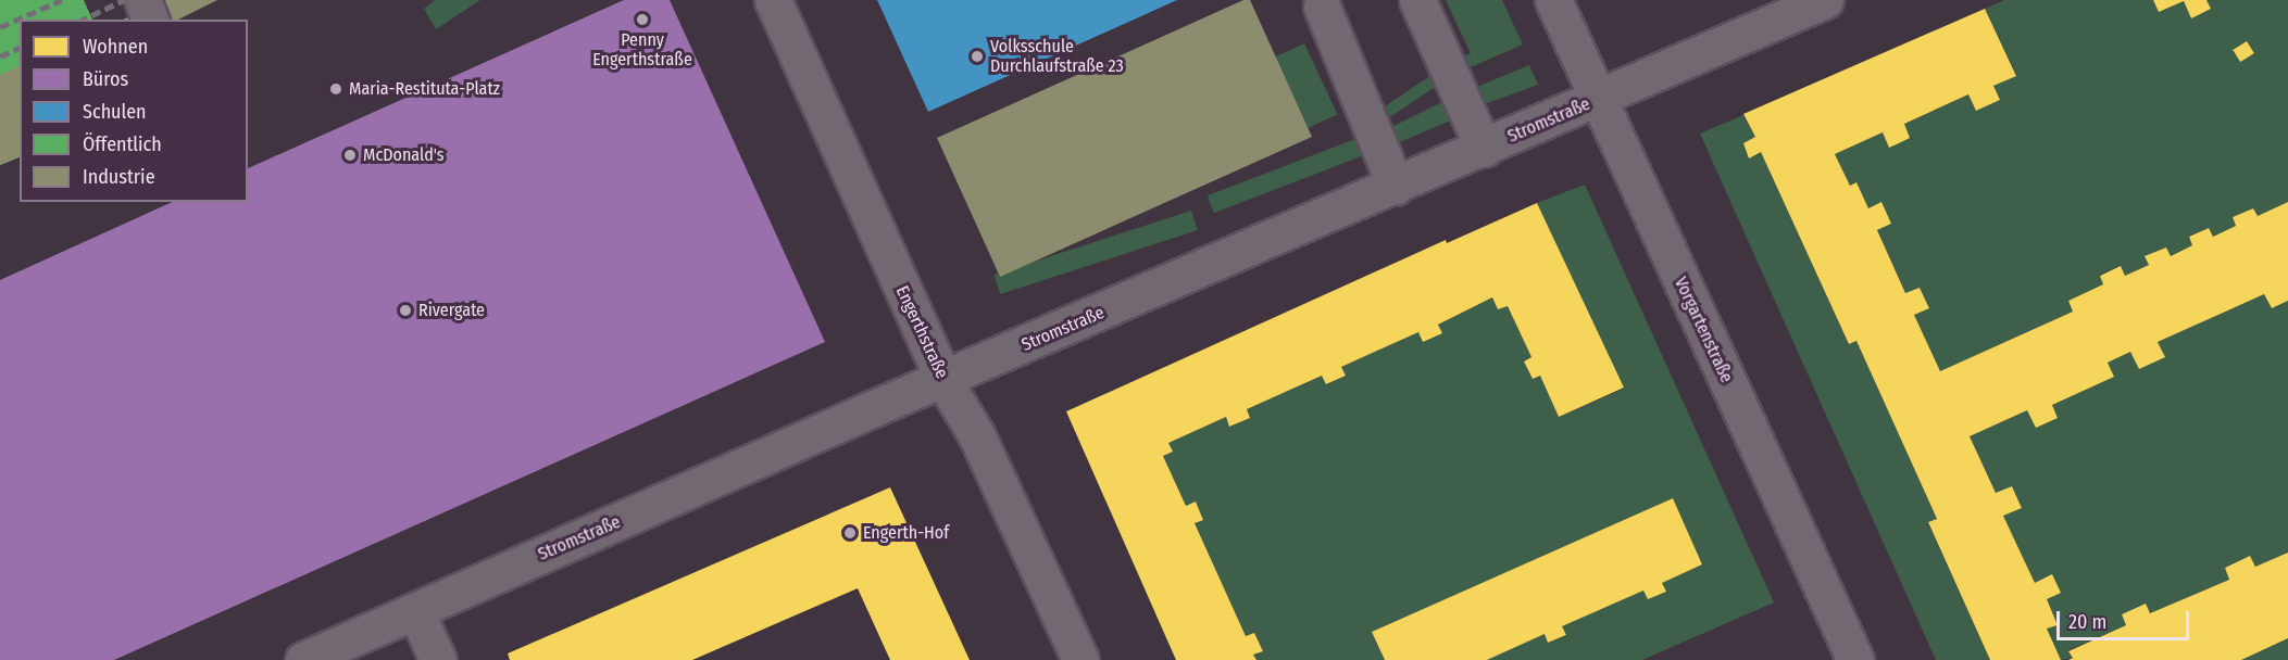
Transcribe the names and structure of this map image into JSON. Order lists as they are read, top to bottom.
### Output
{
  "streets": {
    "street": ["Stromstraße", "Vorgartenstraße", "Engerthstraße"]
  },
  "crossings": [
    ["Stromstraße", "Vorgartenstraße"],
    ["Stromstraße", "Engerthstraße"]
  ],
  "places": [
    "Penny Engerthstraße",
    "Volksschule Durchlaufstraße 23",
    "Maria-Restituta-Platz",
    "McDonald's",
    "Rivergate",
    "Engerth-Hof"
  ],
  "legend": [
    "Wohnen",
    "Büros",
    "Schulen",
    "Öffentlich",
    "Industrie"
  ],
  "scale_bar": "20 m"
}
